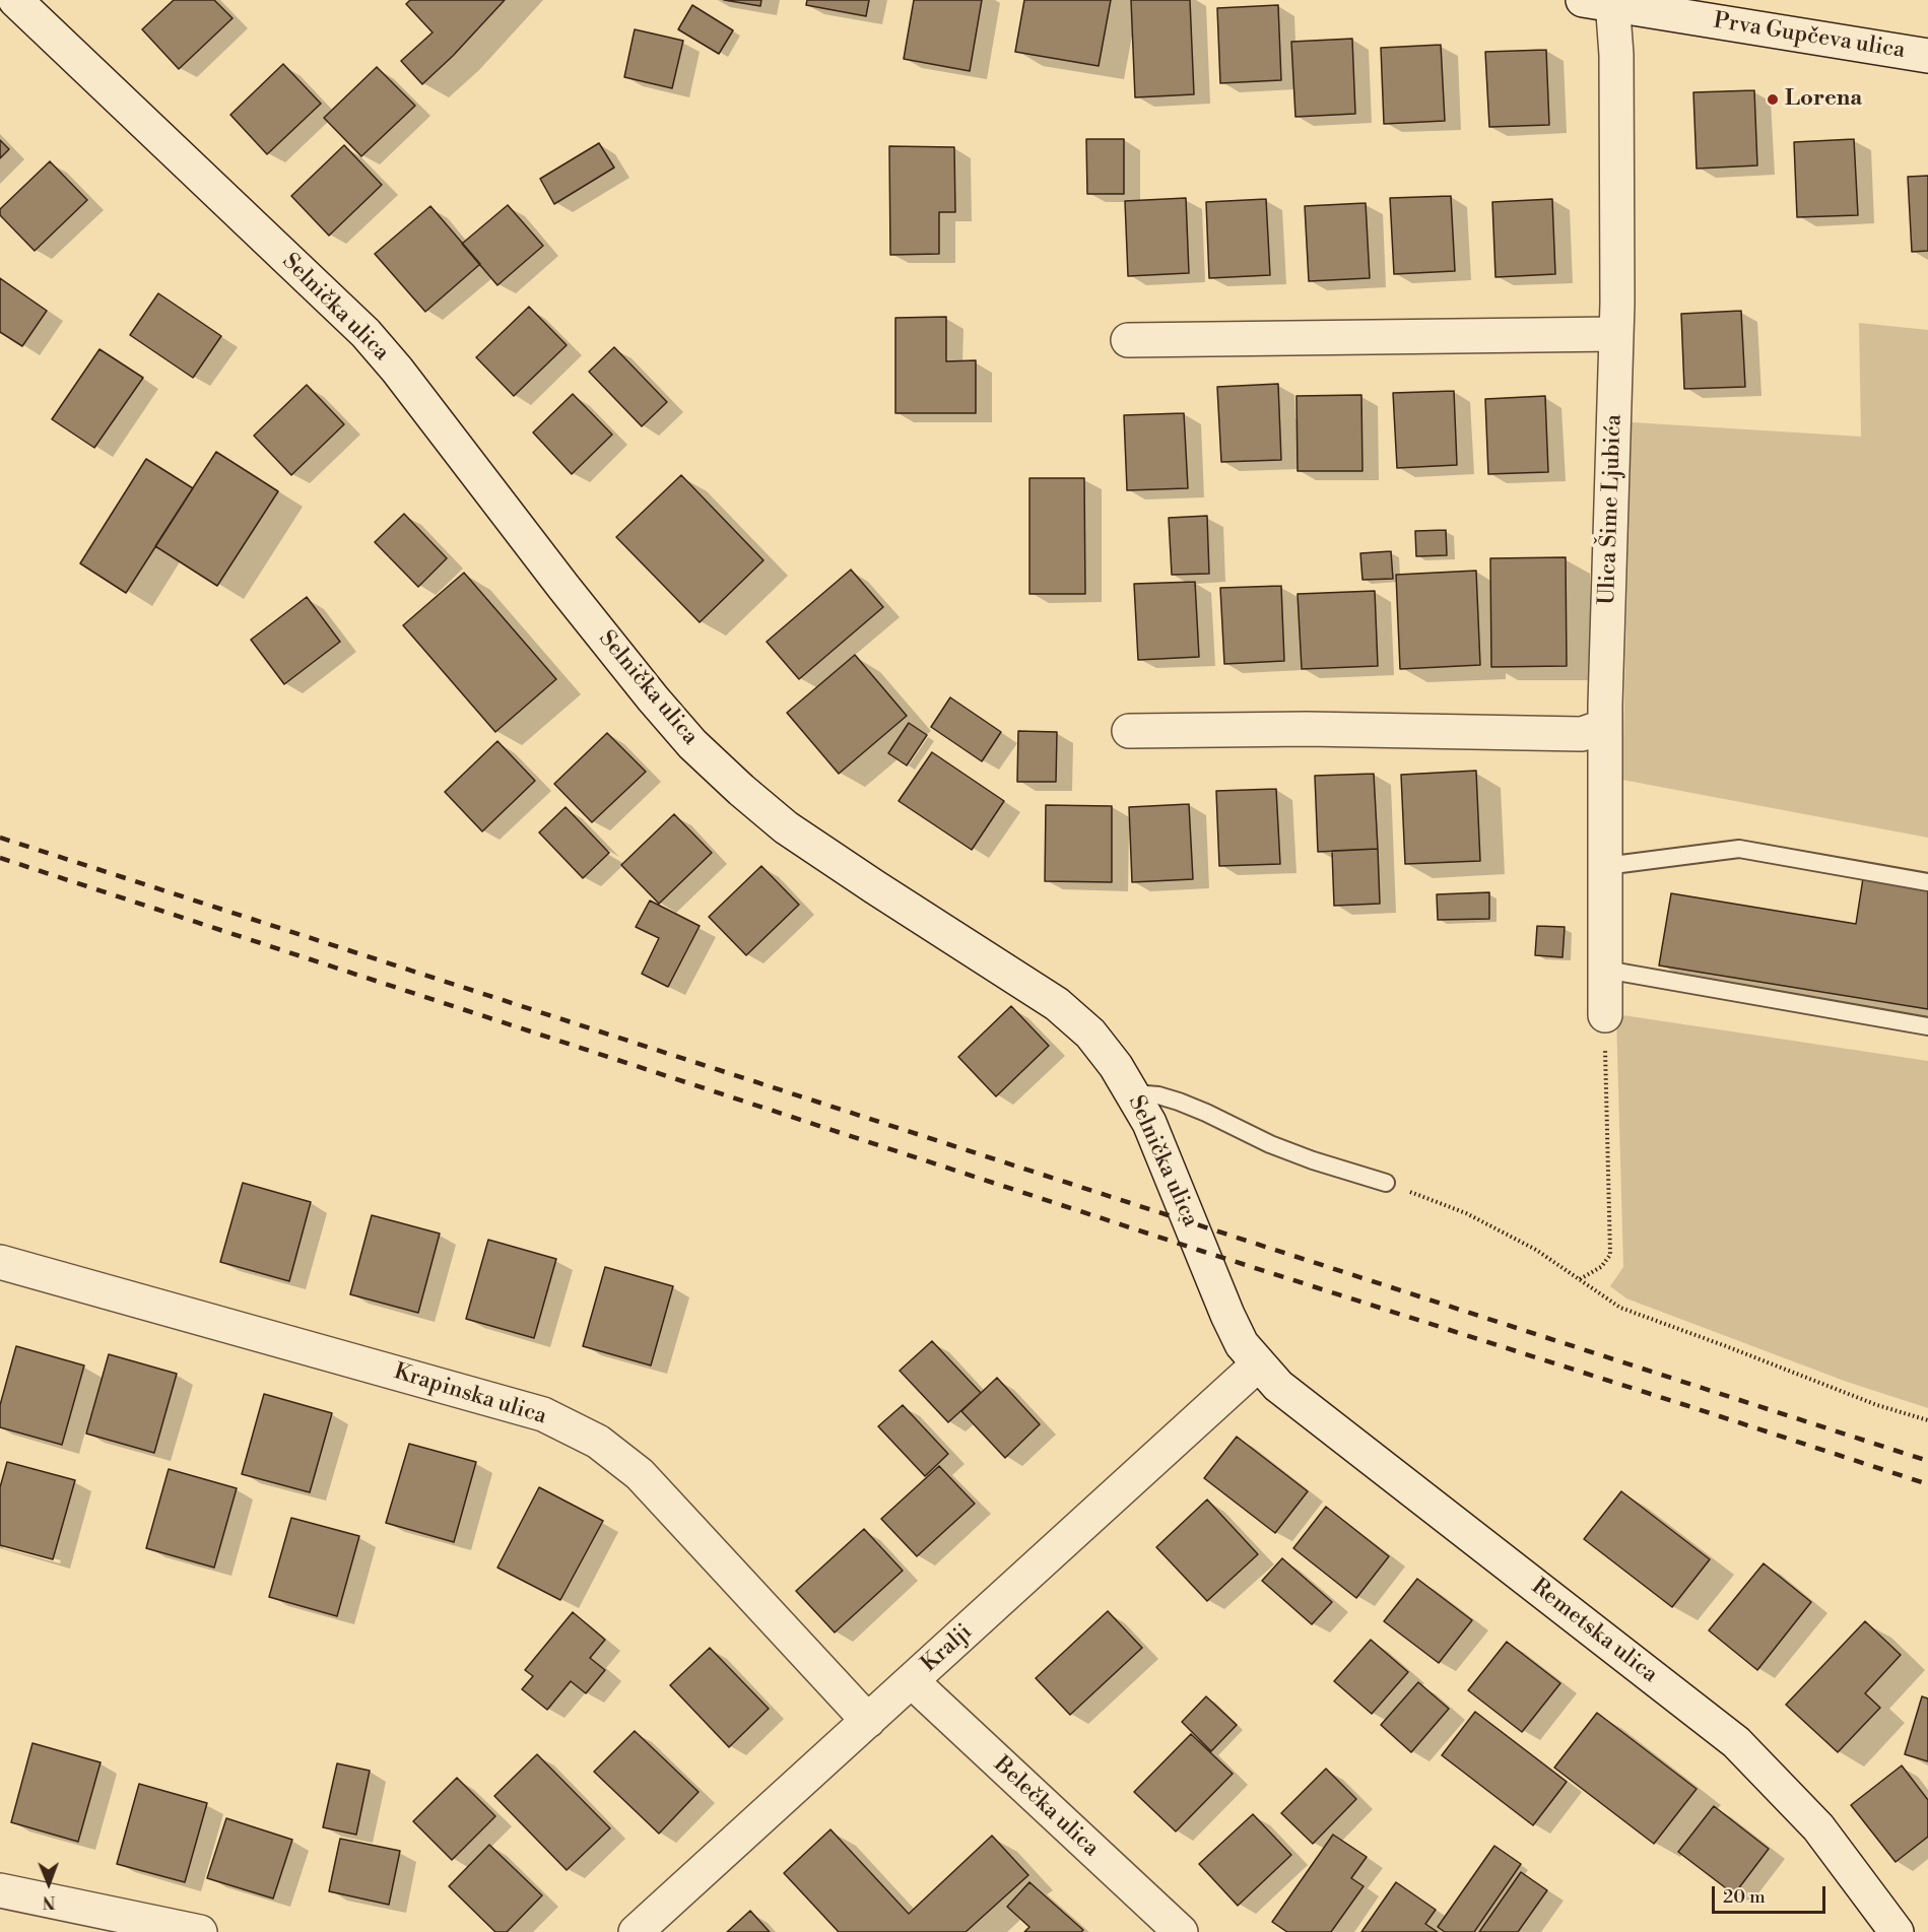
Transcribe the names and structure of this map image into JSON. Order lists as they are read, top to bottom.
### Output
{
  "streets": {
    "street": [
      "Prva Gupčeva ulica",
      "Selnička ulica",
      "Ulica Šime Ljubića",
      "Krapinska ulica",
      "Remetska ulica",
      "Kralji",
      "Belečka ulica"
    ]
  },
  "crossings": [
    ["Prva Gupčeva ulica", "Ulica Šime Ljubića"],
    ["Selnička ulica", "Remetska ulica"],
    ["Selnička ulica", "Kralji"],
    ["Krapinska ulica", "Kralji"],
    ["Remetska ulica", "Kralji"],
    ["Kralji", "Belečka ulica"]
  ],
  "places": ["Lorena"],
  "scale_bar": "20 m",
  "north": "bottom"
}
